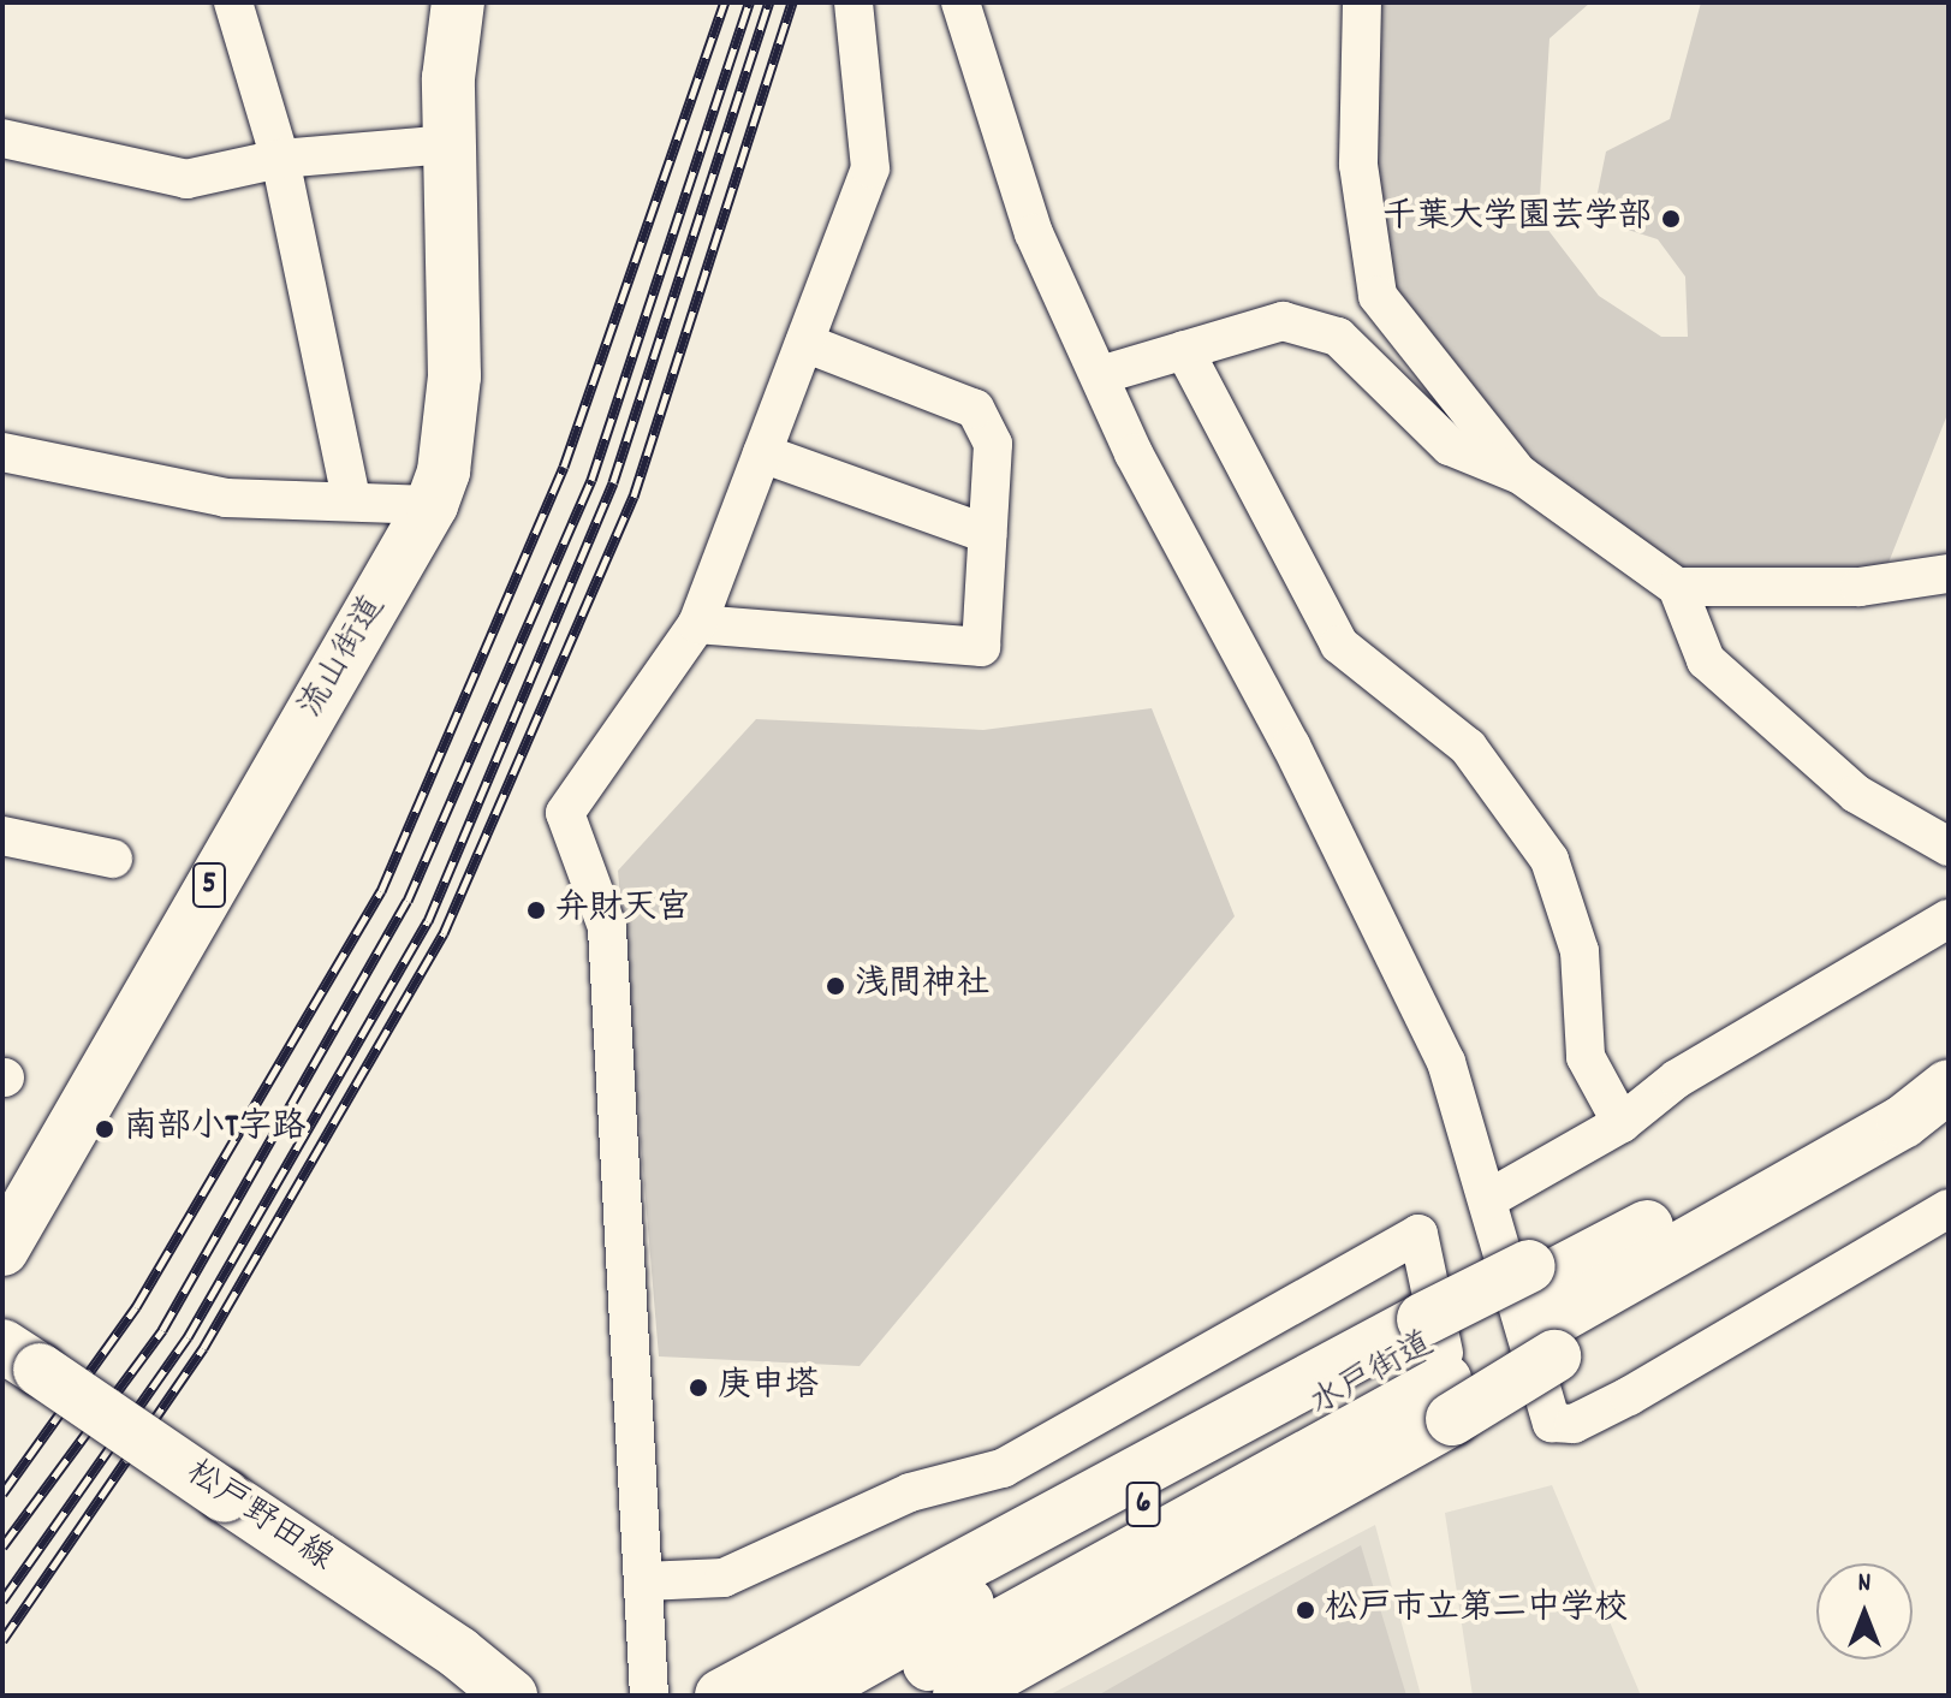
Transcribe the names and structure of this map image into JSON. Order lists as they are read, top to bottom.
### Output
{
  "streets": {
    "main road": [
      "流山街道",
      "5",
      "水戸街道",
      "6",
      "松戸野田線"
    ]
  },
  "places": [
    "千葉大学園芸学部",
    "弁財天宮",
    "浅間神社",
    "南部小T字路",
    "庚申塔",
    "松戸市立第二中学校"
  ],
  "north": "top"
}
